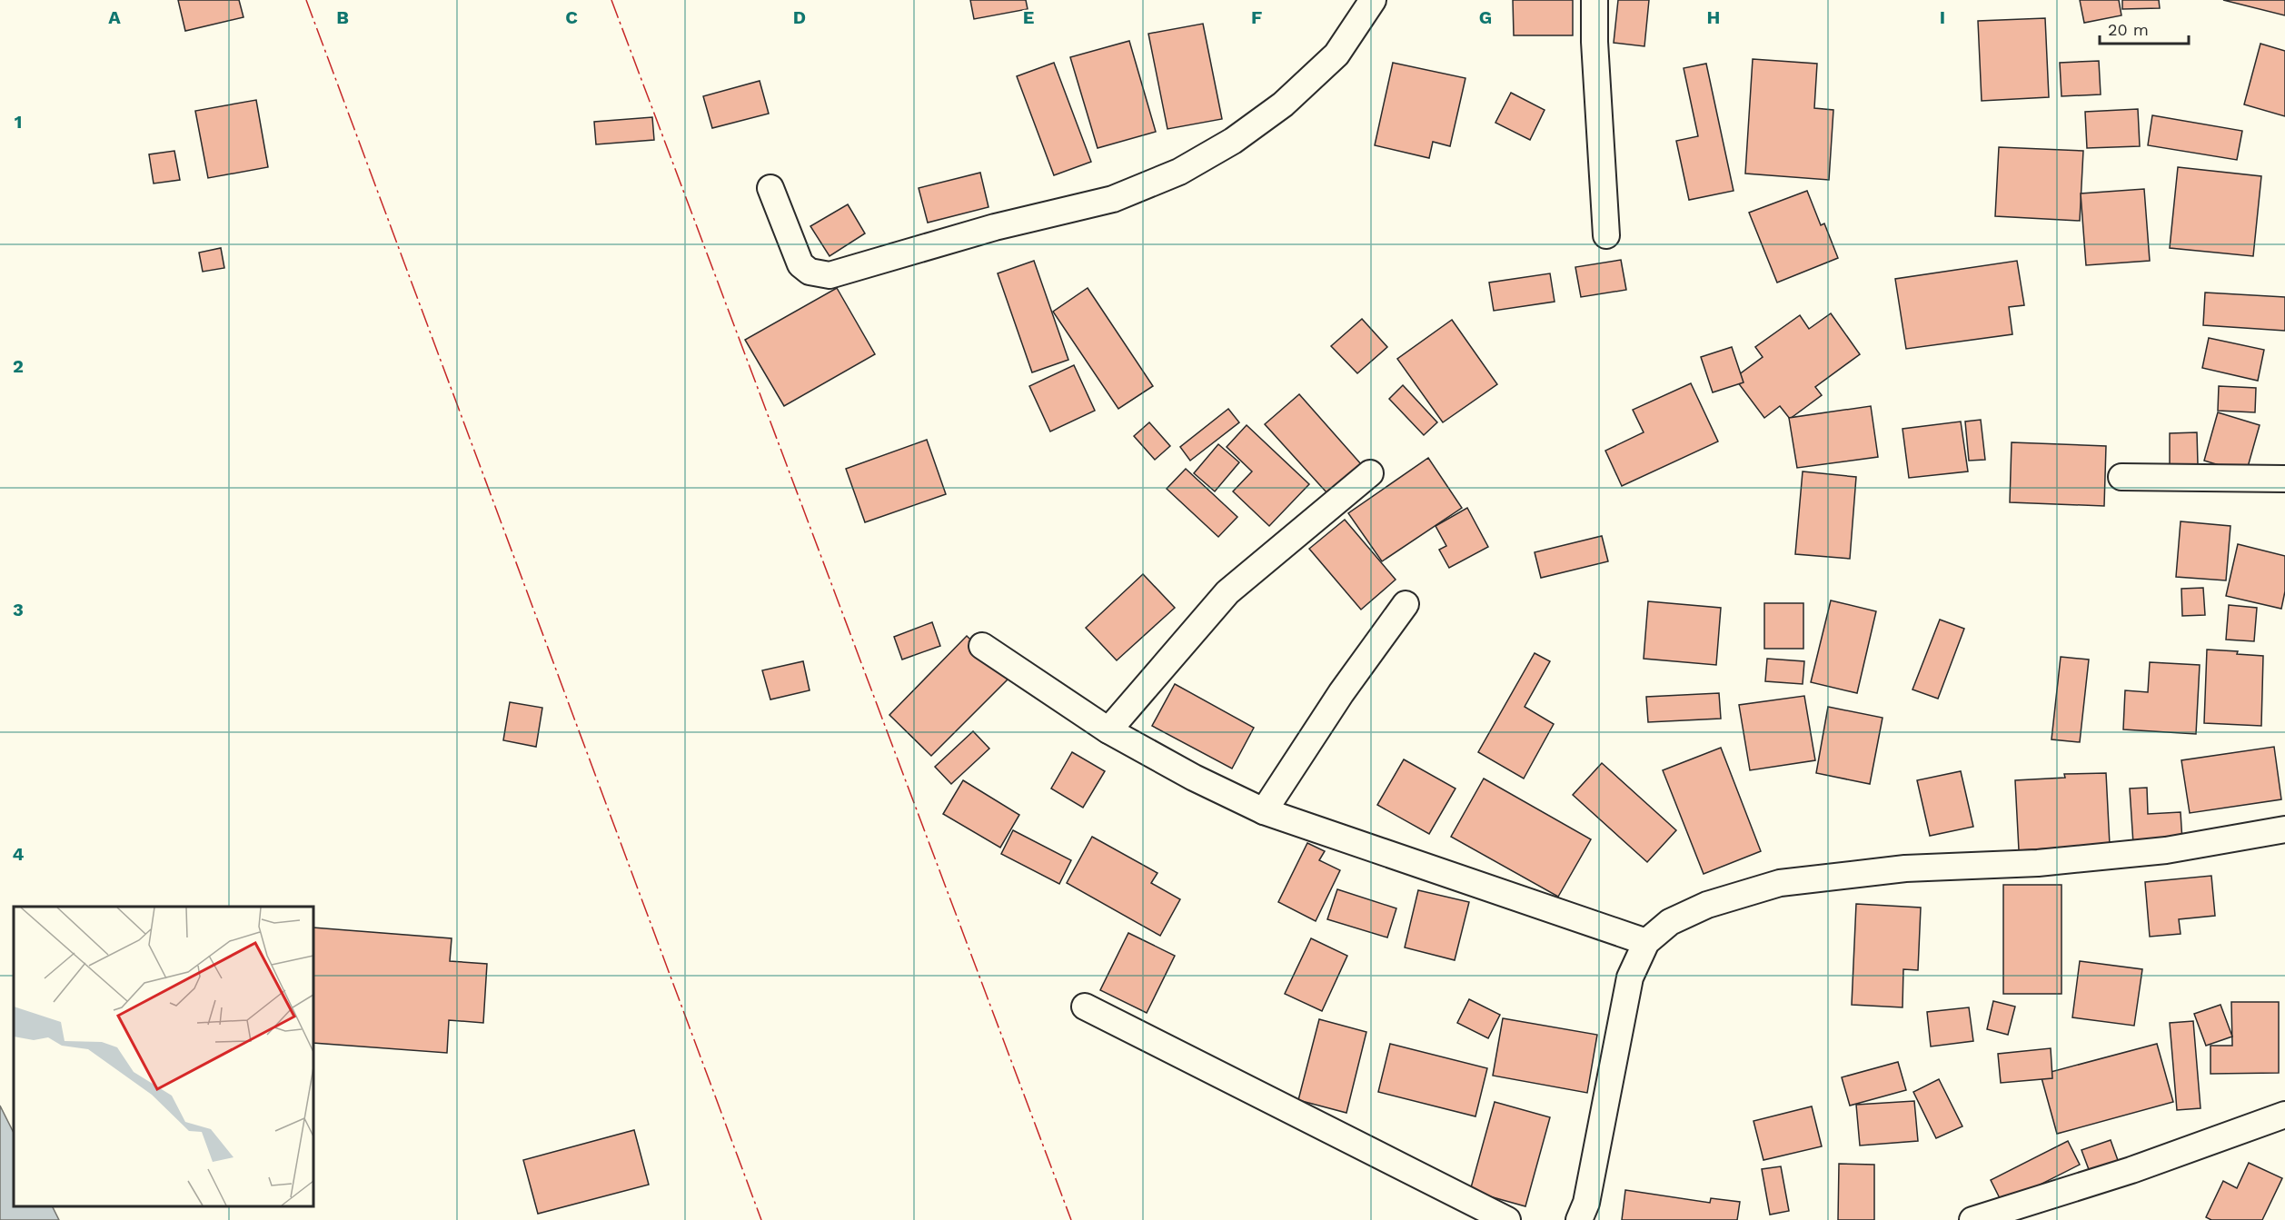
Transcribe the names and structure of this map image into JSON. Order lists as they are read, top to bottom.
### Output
{
  "scale_bar": "20 m",
  "grid": {
    "columns": [
      "A",
      "B",
      "C",
      "D",
      "E",
      "F",
      "G",
      "H",
      "I"
    ],
    "rows": [
      "1",
      "2",
      "3",
      "4"
    ]
  }
}
